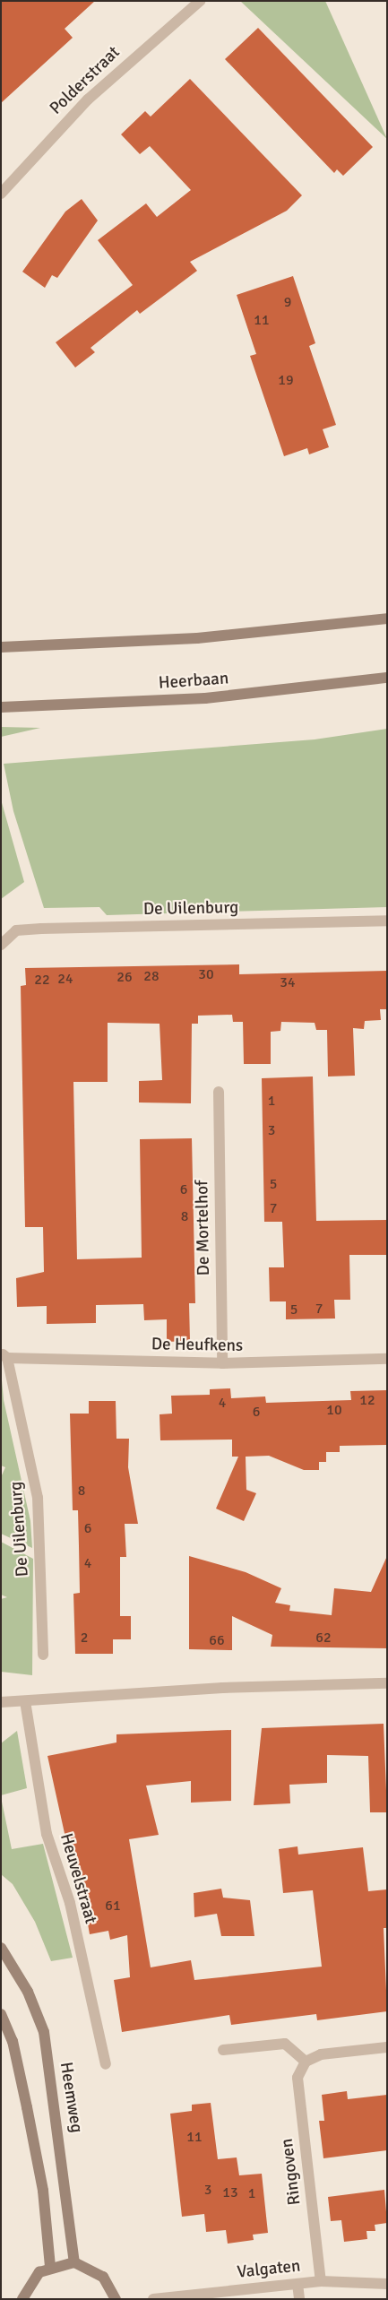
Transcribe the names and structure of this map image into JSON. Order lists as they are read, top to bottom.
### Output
{
  "streets": {
    "main road": ["Heerbaan", "Heemweg"],
    "street": [
      "Polderstraat",
      "De Uilenburg",
      "De Mortelhof",
      "De Heufkens",
      "Heuvelstraat",
      "Ringoven",
      "Valgaten"
    ]
  },
  "crossings": [
    ["De Uilenburg", "De Heufkens"],
    ["De Mortelhof", "De Heufkens"],
    ["Ringoven", "Valgaten"]
  ],
  "house_numbers": [
    "9",
    "11",
    "19",
    "30",
    "28",
    "26",
    "24",
    "22",
    "34",
    "1",
    "3",
    "5",
    "6",
    "7",
    "8",
    "7",
    "5",
    "12",
    "4",
    "10",
    "6",
    "8",
    "6",
    "4",
    "2",
    "62",
    "66",
    "61",
    "11",
    "3",
    "13",
    "1"
  ]
}
